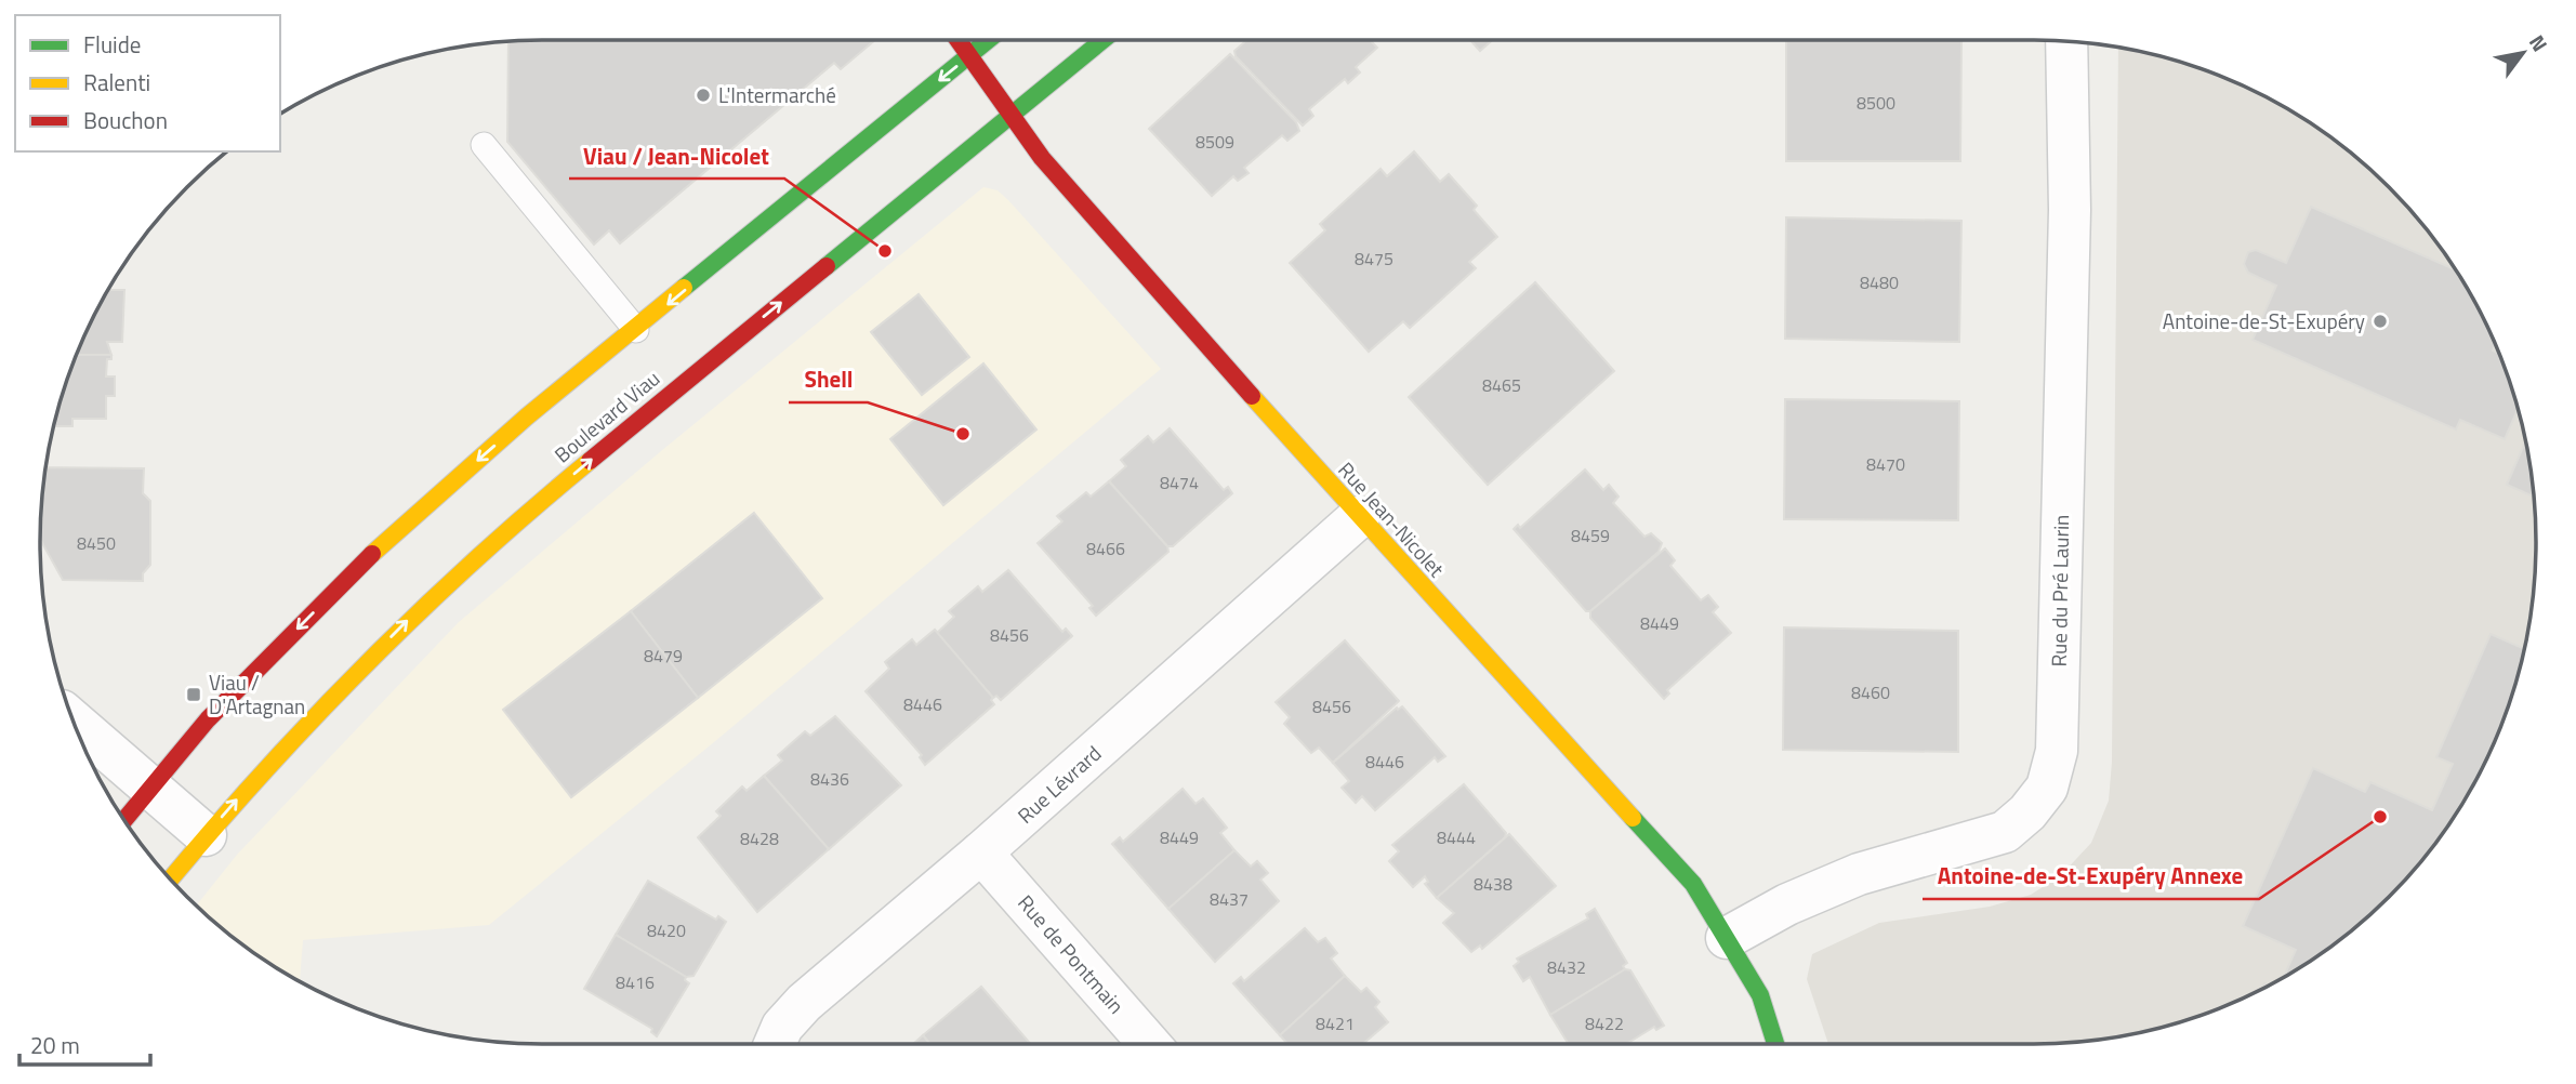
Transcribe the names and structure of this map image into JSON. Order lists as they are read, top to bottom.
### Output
{
  "streets": {
    "main road": ["Boulevard Viau", "Rue Jean-Nicolet"],
    "street": ["Rue du Pré Laurin", "Rue Lévrard", "Rue de Pontmain"]
  },
  "crossings": [
    ["Boulevard Viau", "Rue Jean-Nicolet"],
    ["Rue Jean-Nicolet", "Rue du Pré Laurin"],
    ["Rue Jean-Nicolet", "Rue Lévrard"],
    ["Rue Lévrard", "Rue de Pontmain"]
  ],
  "places": {
    "other": [
      "L'Intermarché",
      "Viau / Jean-Nicolet",
      "Antoine-de-St-Exupéry",
      "Shell",
      "Antoine-de-St-Exupéry Annexe"
    ],
    "transit": ["Viau / D'Artagnan"]
  },
  "house_numbers": [
    "8500",
    "8509",
    "8475",
    "8480",
    "8465",
    "8470",
    "8474",
    "8459",
    "8450",
    "8466",
    "8449",
    "8456",
    "8479",
    "8460",
    "8446",
    "8456",
    "8446",
    "8436",
    "8449",
    "8444",
    "8428",
    "8438",
    "8437",
    "8420",
    "8432",
    "8416",
    "8421",
    "8422"
  ],
  "legend": ["Fluide", "Ralenti", "Bouchon"],
  "scale_bar": "20 m",
  "north": "top right"
}
